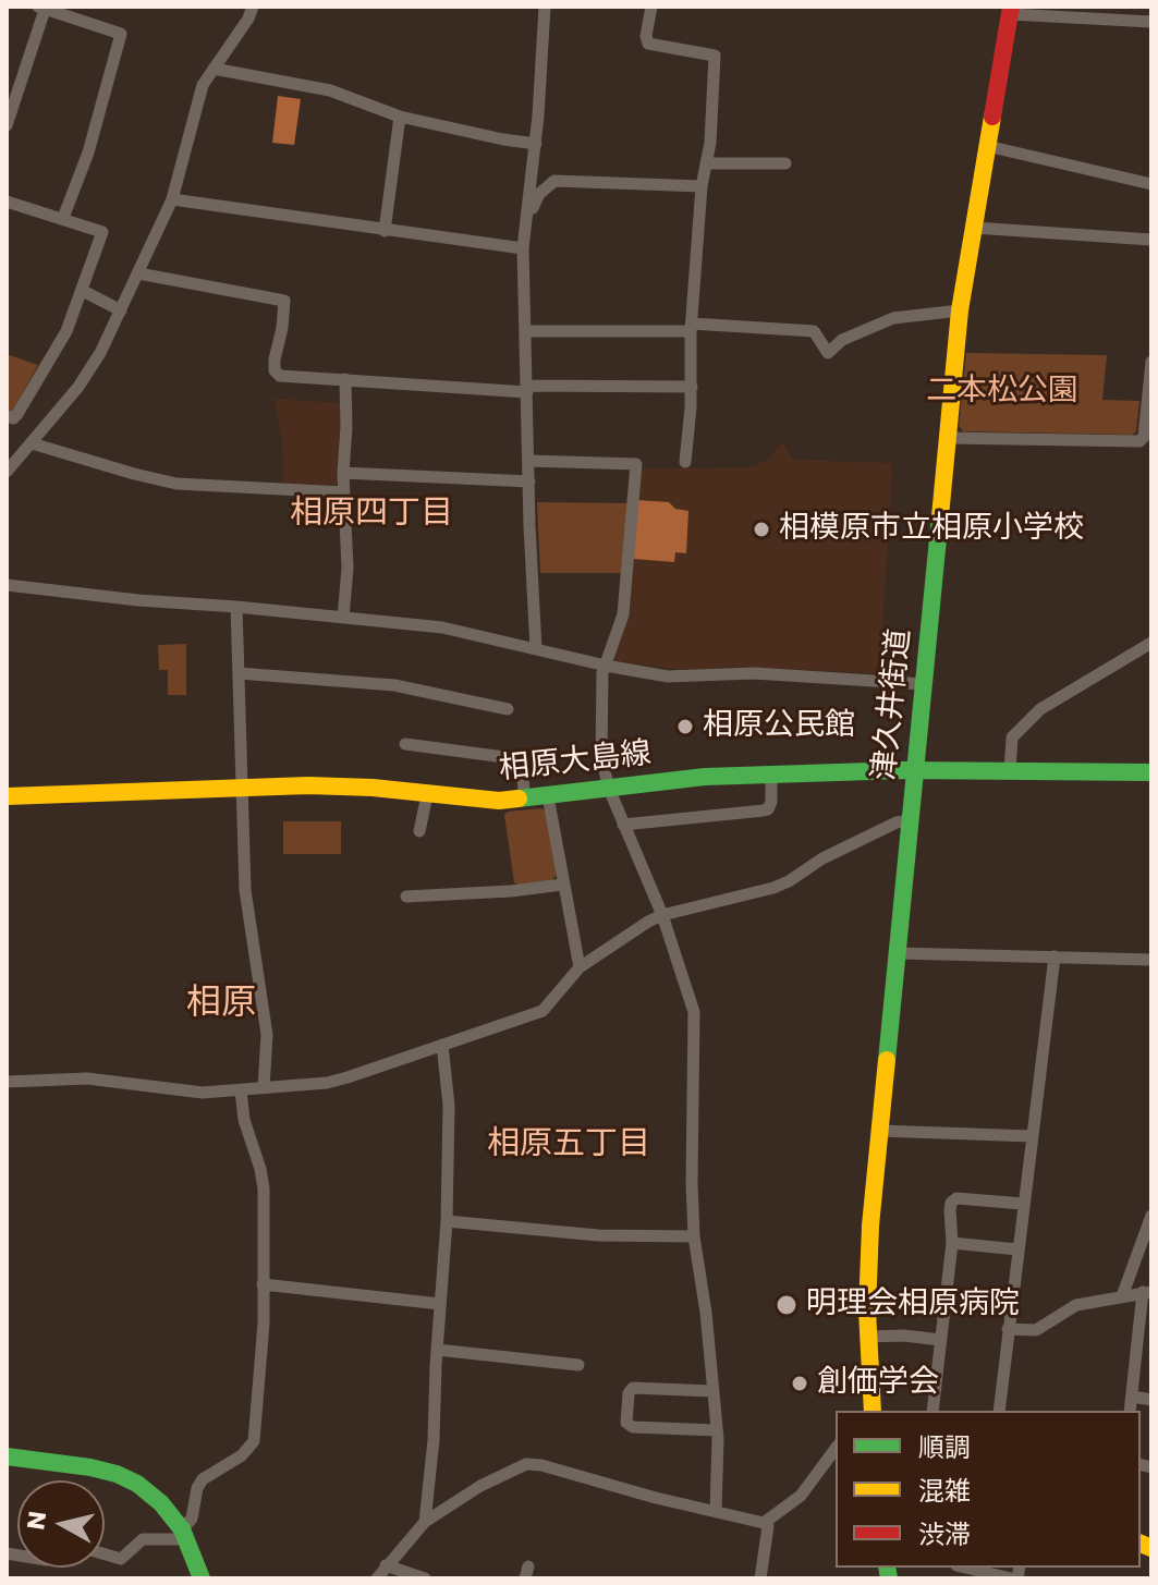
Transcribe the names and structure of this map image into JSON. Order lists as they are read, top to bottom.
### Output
{
  "streets": {
    "main road": ["津久井街道", "相原大島線"]
  },
  "crossings": [
    ["津久井街道", "相原大島線"]
  ],
  "districts": ["相原四丁目", "相原", "相原五丁目"],
  "parks": ["二本松公園"],
  "places": [
    "相模原市立相原小学校",
    "相原公民館",
    "明理会相原病院",
    "創価学会"
  ],
  "legend": ["順調", "混雑", "渋滞"],
  "north": "left"
}
